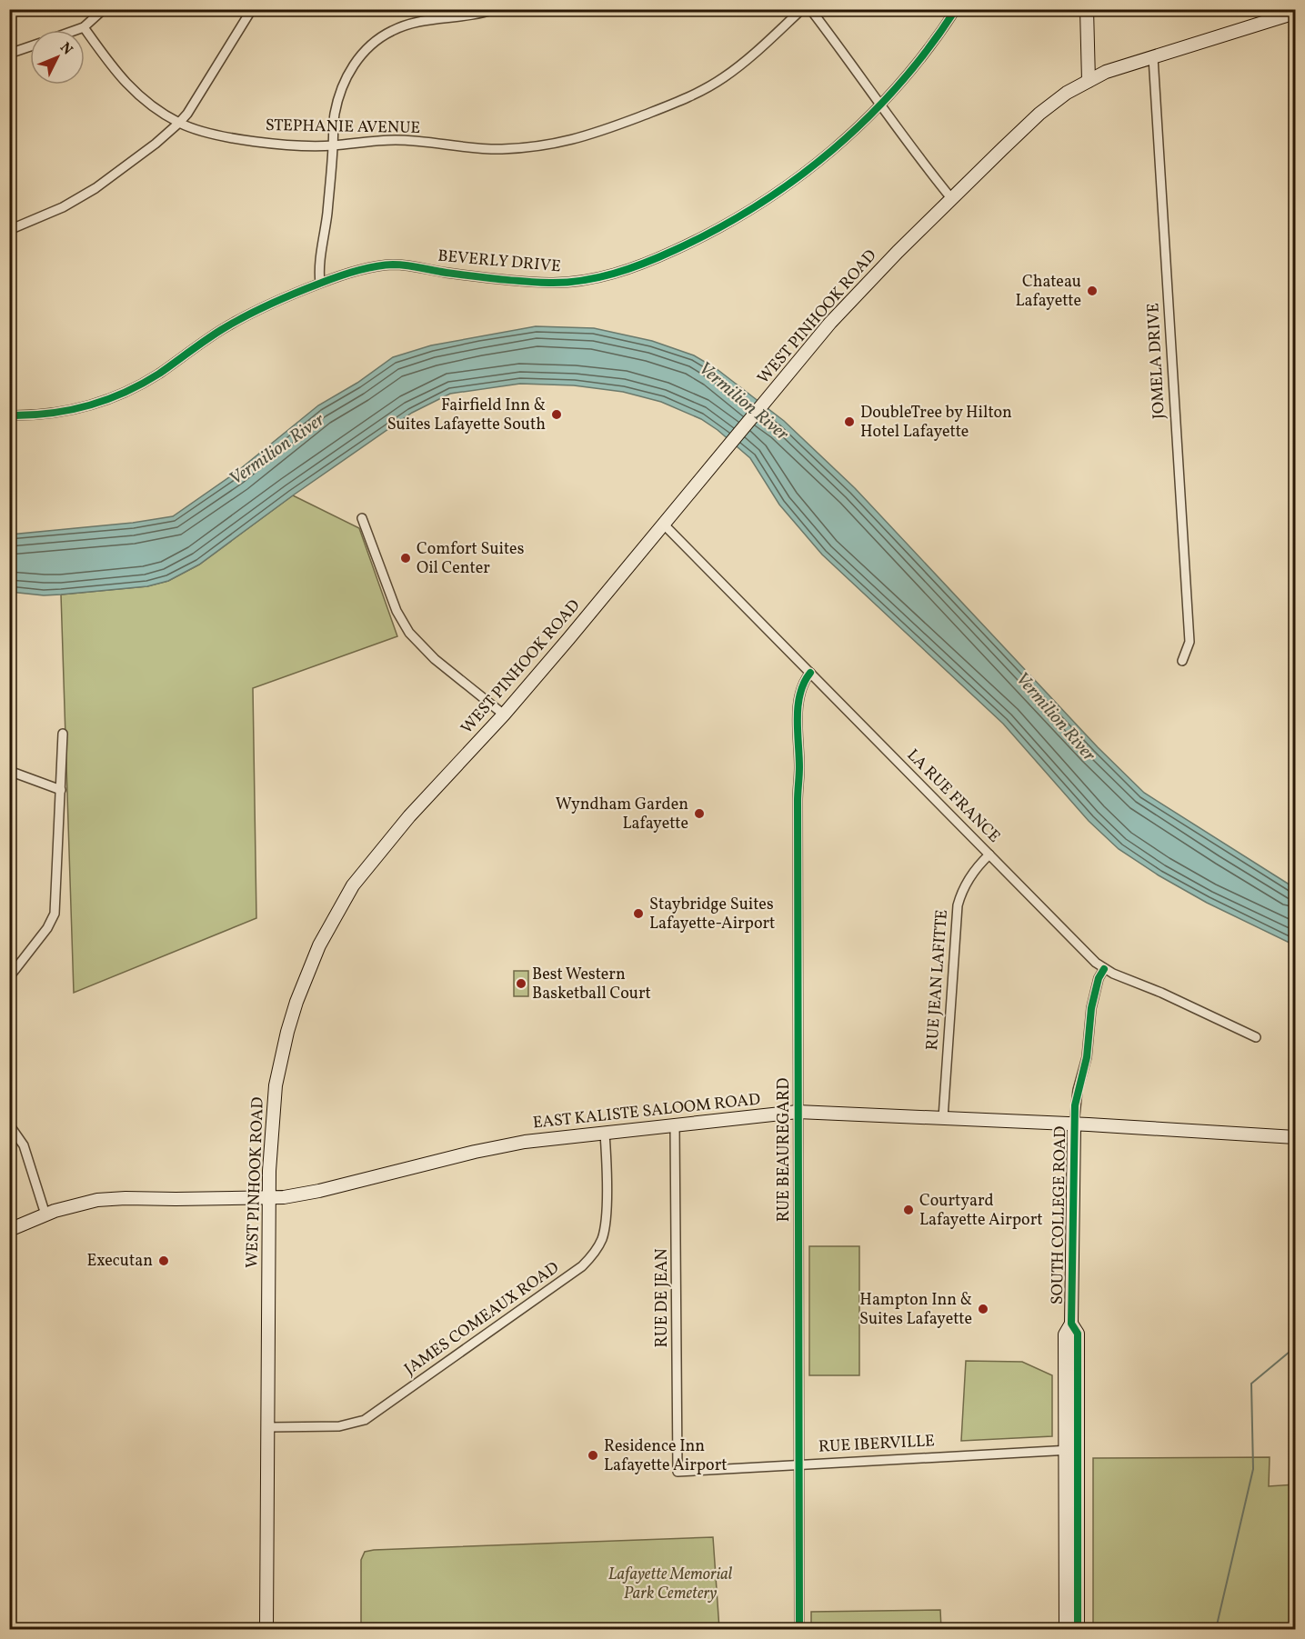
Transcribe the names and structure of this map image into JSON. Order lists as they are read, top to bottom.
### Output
{
  "streets": {
    "main road": ["WEST PINHOOK ROAD", "EAST KALISTE SALOOM ROAD", "SOUTH COLLEGE ROAD"],
    "street": [
      "STEPHANIE AVENUE",
      "BEVERLY DRIVE",
      "JOMELA DRIVE",
      "LA RUE FRANCE",
      "RUE JEAN LAFITTE",
      "RUE BEAUREGARD",
      "RUE DE JEAN",
      "JAMES COMEAUX ROAD",
      "RUE IBERVILLE"
    ]
  },
  "crossings": [
    ["WEST PINHOOK ROAD", "JOMELA DRIVE"],
    ["WEST PINHOOK ROAD", "LA RUE FRANCE"],
    ["WEST PINHOOK ROAD", "EAST KALISTE SALOOM ROAD"],
    ["WEST PINHOOK ROAD", "JAMES COMEAUX ROAD"],
    ["LA RUE FRANCE", "RUE JEAN LAFITTE"],
    ["LA RUE FRANCE", "RUE BEAUREGARD"],
    ["LA RUE FRANCE", "SOUTH COLLEGE ROAD"],
    ["RUE JEAN LAFITTE", "EAST KALISTE SALOOM ROAD"],
    ["EAST KALISTE SALOOM ROAD", "RUE BEAUREGARD"],
    ["EAST KALISTE SALOOM ROAD", "SOUTH COLLEGE ROAD"],
    ["EAST KALISTE SALOOM ROAD", "RUE DE JEAN"],
    ["EAST KALISTE SALOOM ROAD", "JAMES COMEAUX ROAD"],
    ["RUE BEAUREGARD", "RUE IBERVILLE"],
    ["SOUTH COLLEGE ROAD", "RUE IBERVILLE"],
    ["RUE DE JEAN", "RUE IBERVILLE"]
  ],
  "water": ["Vermilion River"],
  "parks": ["Lafayette Memorial Park Cemetery"],
  "places": [
    "Chateau Lafayette",
    "Fairfield Inn & Suites Lafayette South",
    "DoubleTree by Hilton Hotel Lafayette",
    "Comfort Suites Oil Center",
    "Wyndham Garden Lafayette",
    "Staybridge Suites Lafayette-Airport",
    "Best Western Basketball Court",
    "Courtyard Lafayette Airport",
    "Executan",
    "Hampton Inn & Suites Lafayette",
    "Residence Inn Lafayette Airport"
  ],
  "north": "top right"
}
